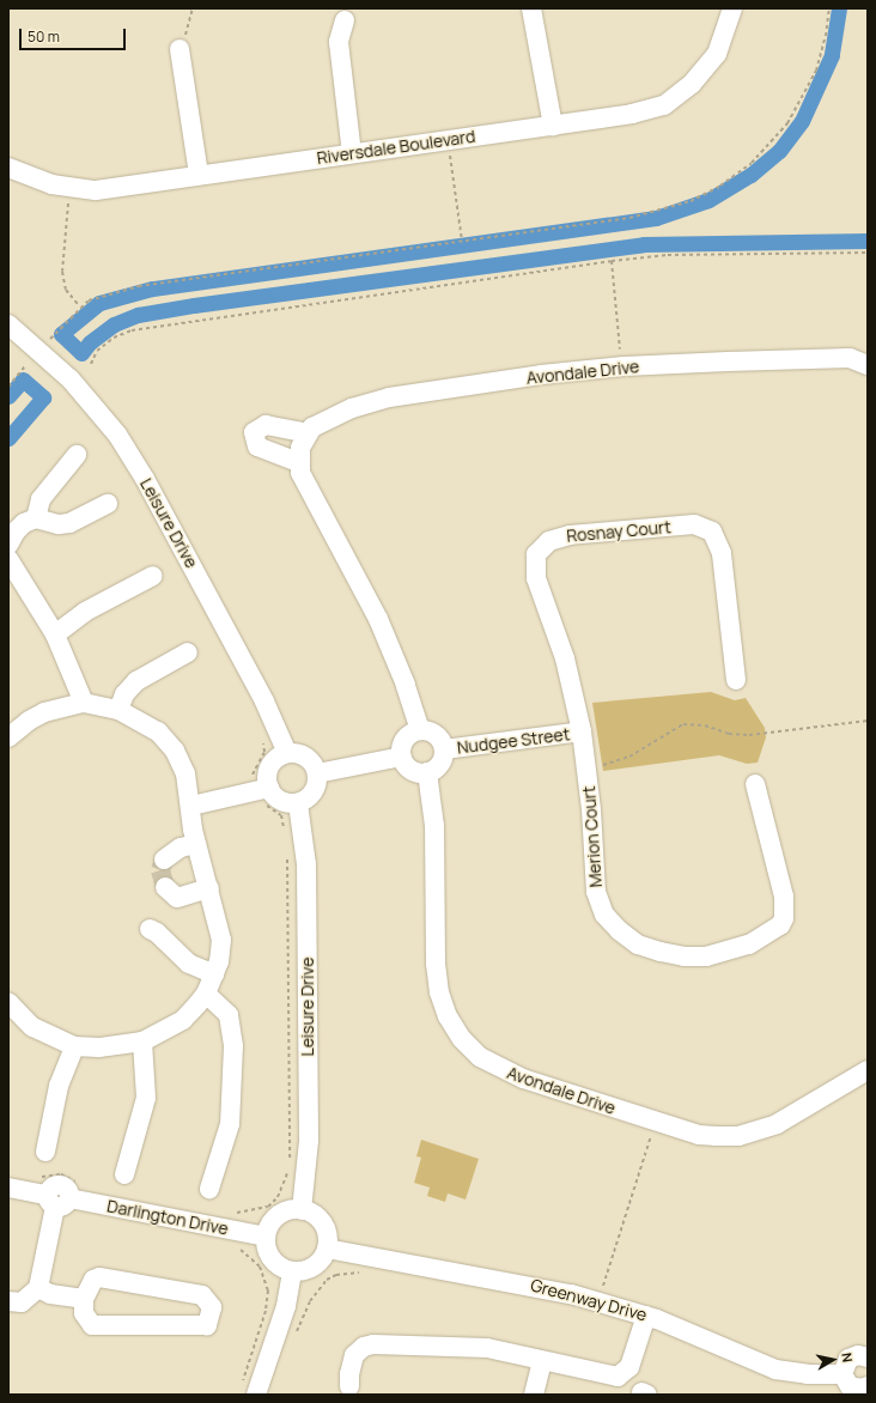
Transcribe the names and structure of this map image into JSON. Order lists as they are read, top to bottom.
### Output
{
  "streets": {
    "street": [
      "Riversdale Boulevard",
      "Avondale Drive",
      "Leisure Drive",
      "Rosnay Court",
      "Nudgee Street",
      "Merion Court",
      "Darlington Drive",
      "Greenway Drive"
    ]
  },
  "crossings": [
    ["Avondale Drive", "Nudgee Street"],
    ["Leisure Drive", "Darlington Drive"],
    ["Leisure Drive", "Greenway Drive"],
    ["Rosnay Court", "Nudgee Street"],
    ["Rosnay Court", "Merion Court"],
    ["Nudgee Street", "Merion Court"],
    ["Darlington Drive", "Greenway Drive"]
  ],
  "scale_bar": "50 m",
  "north": "right"
}
